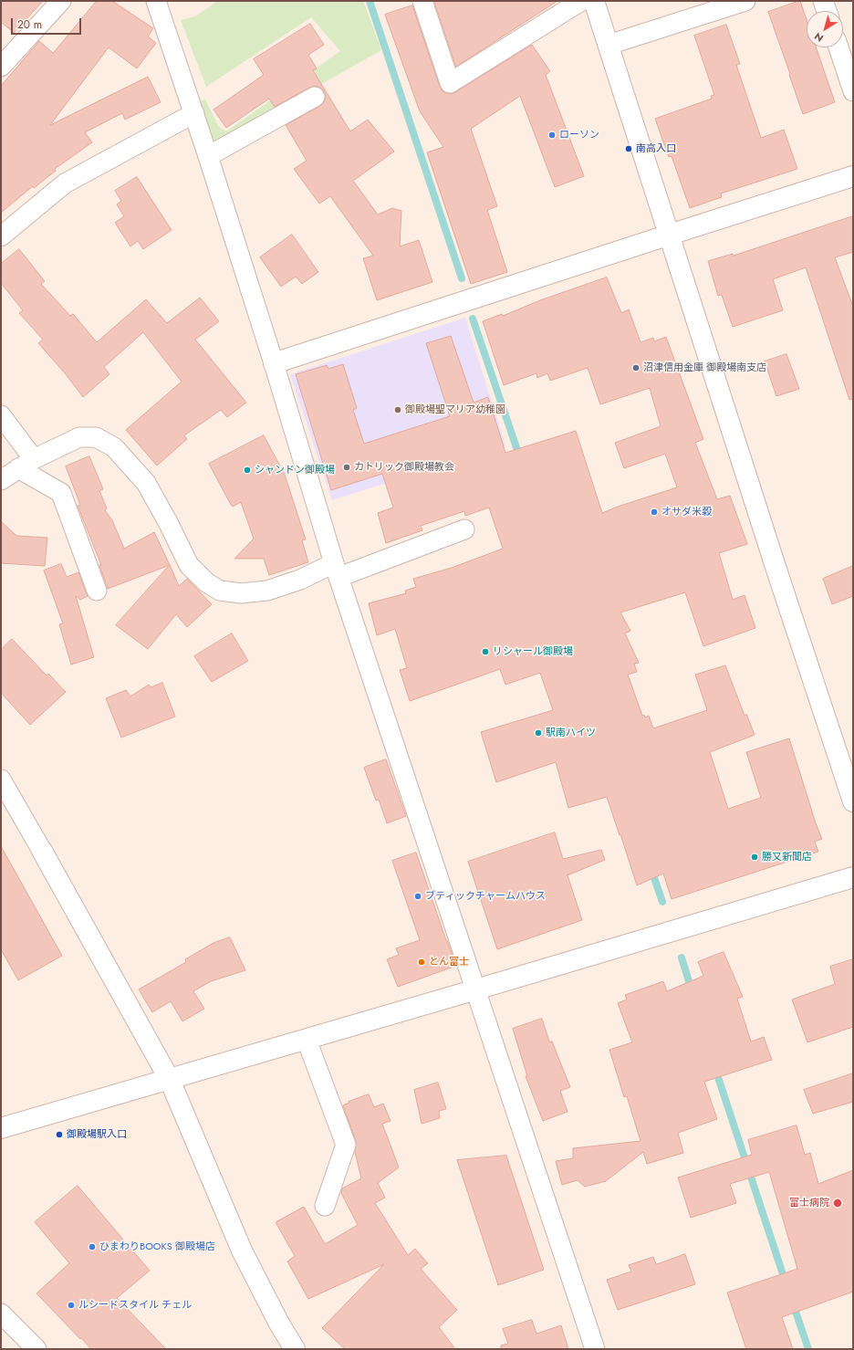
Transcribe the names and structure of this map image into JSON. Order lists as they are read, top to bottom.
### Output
{
  "places": [
    "ローソン",
    "南高入口",
    "沼津信用金庫 御殿場南支店",
    "御殿場聖マリア幼稚園",
    "カトリック御殿場教会",
    "シャンドン御殿場",
    "オサダ米穀",
    "リシャール御殿場",
    "駅南ハイツ",
    "勝又新聞店",
    "ブティックチャームハウス",
    "とん富士",
    "御殿場駅入口",
    "富士病院",
    "ひまわりBOOKS 御殿場店",
    "ルシードスタイル チェル"
  ],
  "scale_bar": "20 m",
  "north": "bottom left"
}
